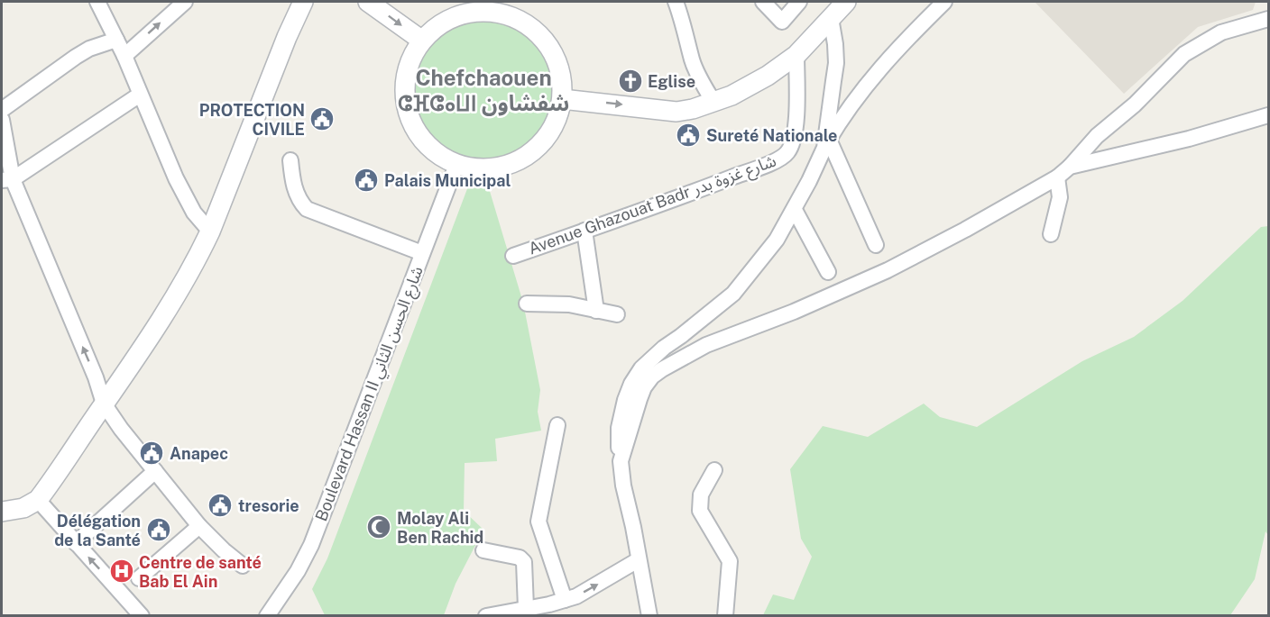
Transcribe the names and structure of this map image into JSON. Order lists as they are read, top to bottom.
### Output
{
  "streets": {
    "street": ["Avenue Ghazouat Badr شارع غزوة بدر", "Boulevard Hassan II شارع الحسن الثاني"]
  },
  "districts": ["Chefchaouen ⵛⴼⵛⴰⵡⵏ شفشاون"],
  "places": {
    "church": ["Eglise"],
    "public building": [
      "PROTECTION CIVILE",
      "Sureté Nationale",
      "Palais Municipal",
      "Anapec",
      "tresorie",
      "Délégation de la Santé"
    ],
    "mosque": ["Molay Ali Ben Rachid"],
    "hospital": ["Centre de santé Bab El Ain"]
  }
}
